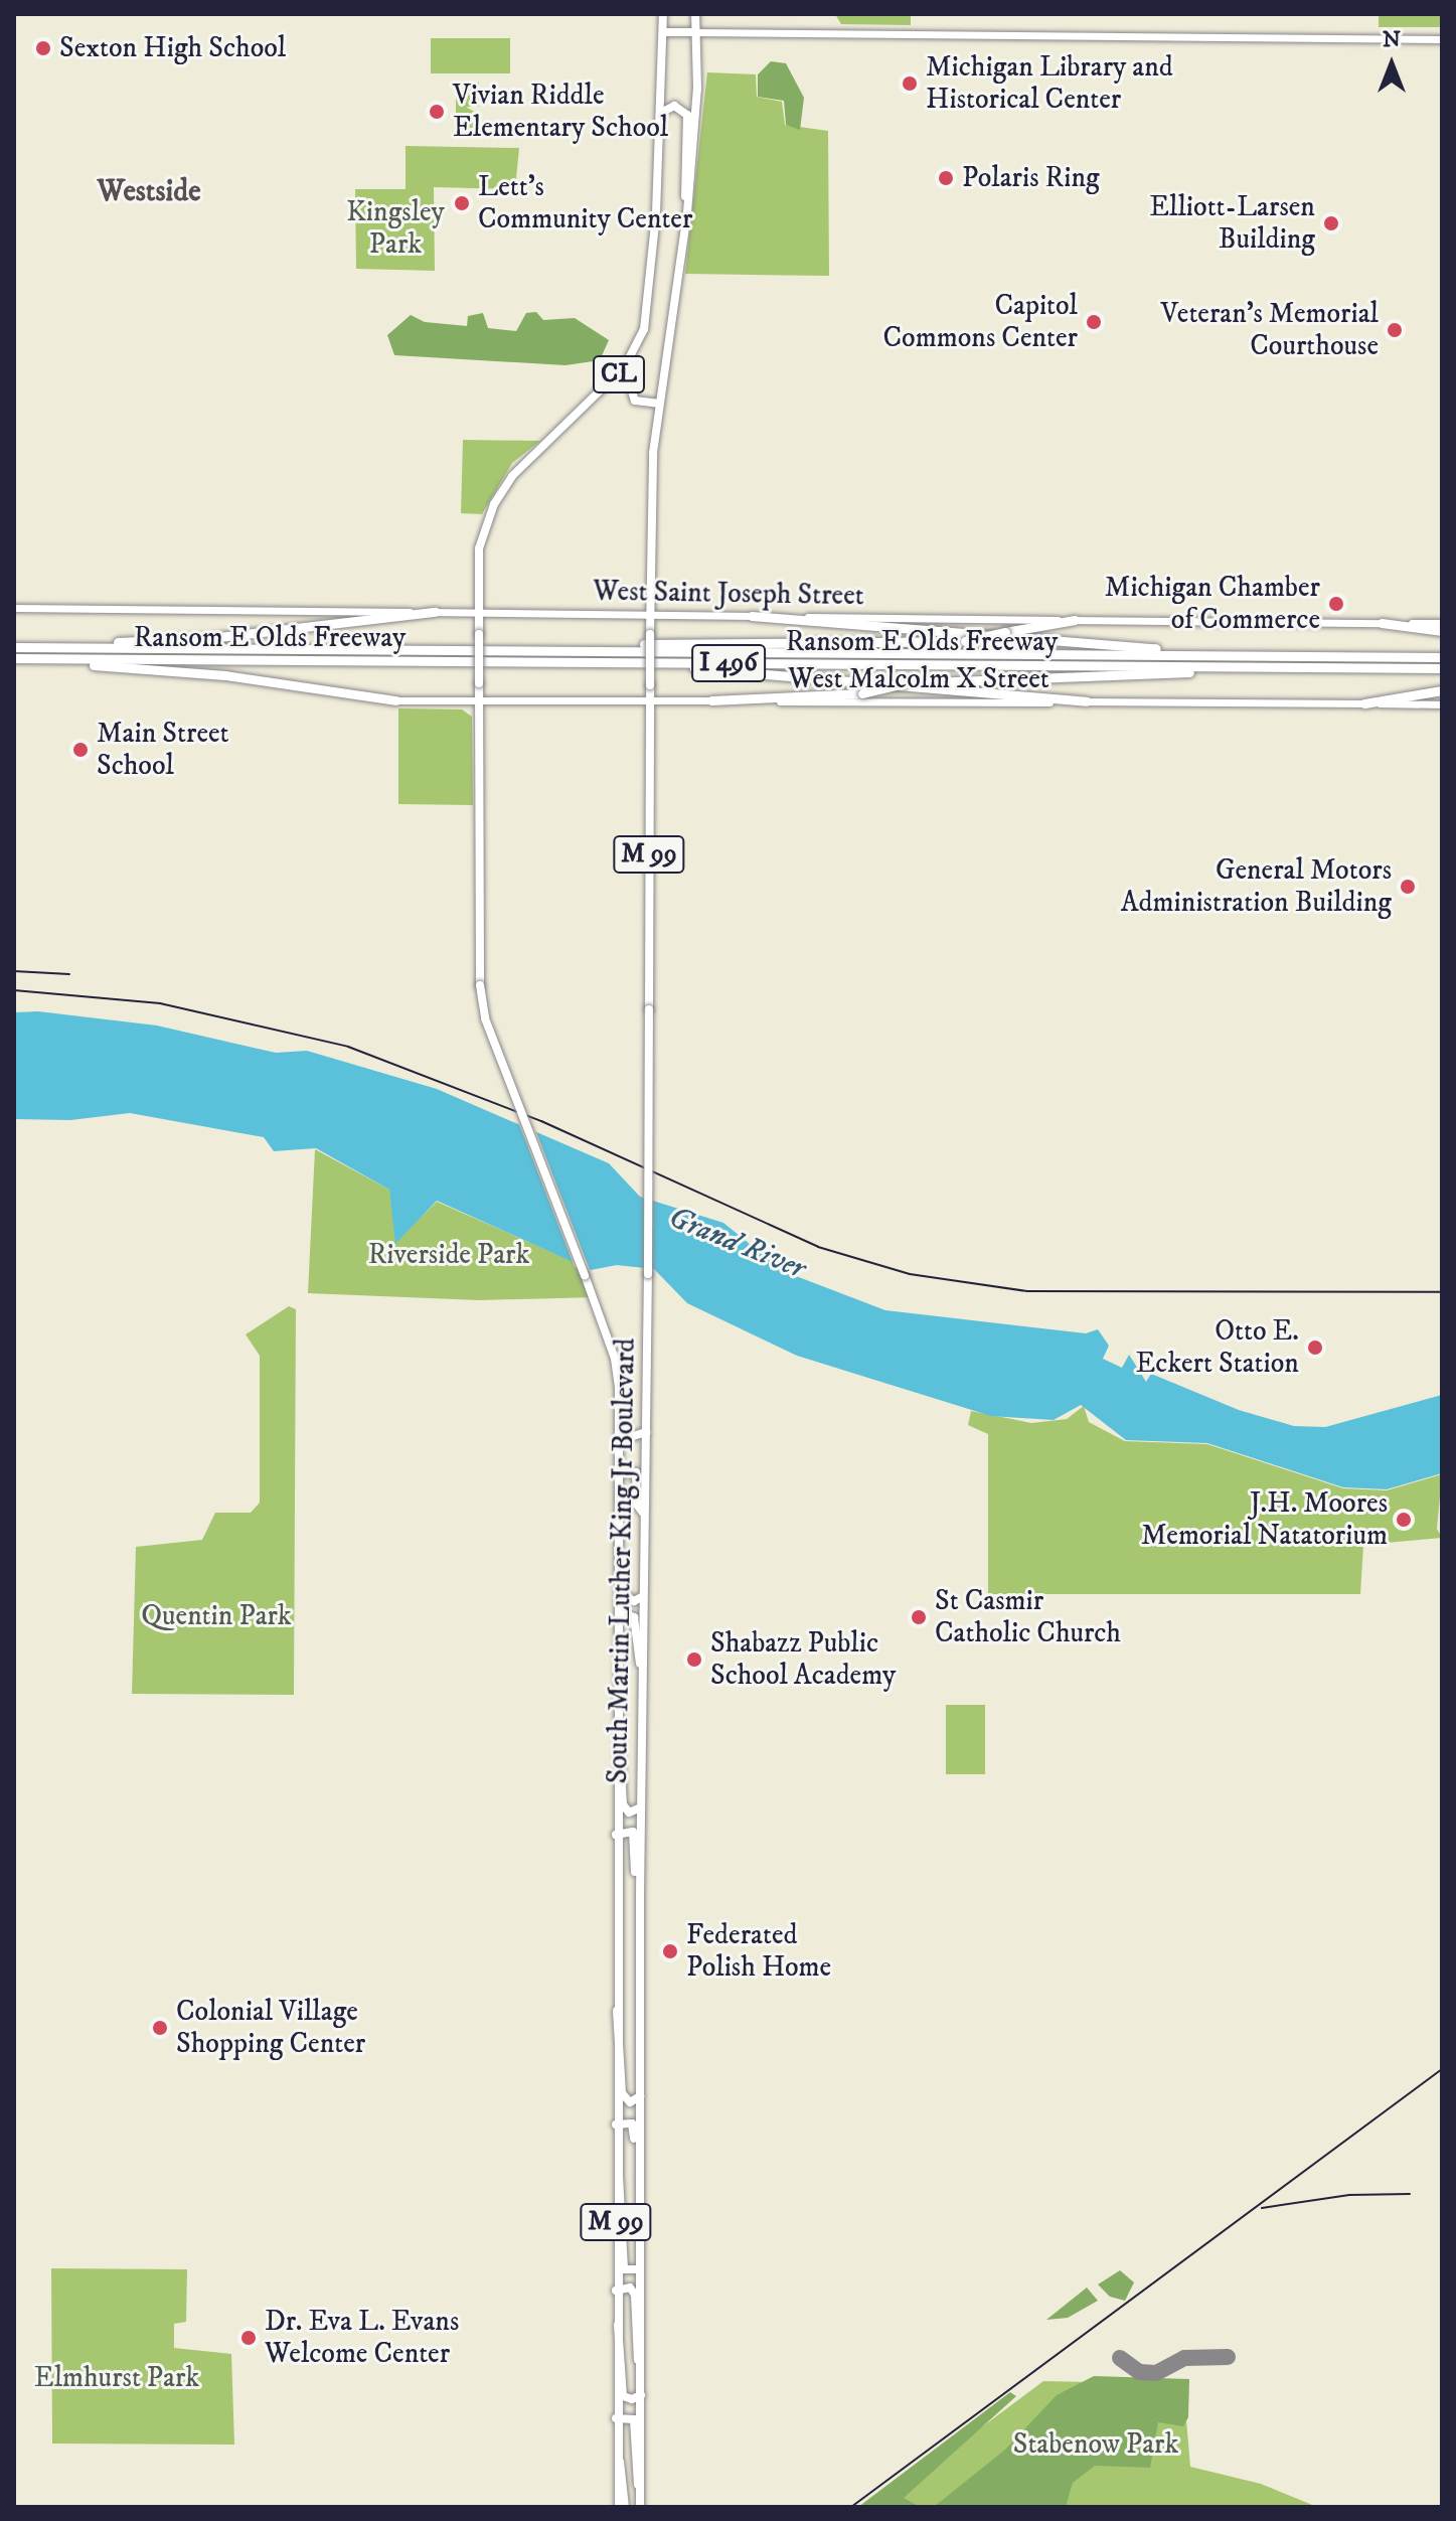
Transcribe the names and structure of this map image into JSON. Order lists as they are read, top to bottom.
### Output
{
  "streets": {
    "highway": ["Ransom E Olds Freeway", "I 496"],
    "main road": [
      "CL",
      "West Saint Joseph Street",
      "West Malcolm X Street",
      "M 99",
      "South Martin Luther King Jr Boulevard"
    ]
  },
  "crossings": [
    ["CL", "West Saint Joseph Street"],
    ["CL", "M 99"],
    ["CL", "South Martin Luther King Jr Boulevard"],
    ["West Saint Joseph Street", "M 99"],
    ["West Saint Joseph Street", "South Martin Luther King Jr Boulevard"],
    ["West Malcolm X Street", "M 99"],
    ["West Malcolm X Street", "South Martin Luther King Jr Boulevard"],
    ["M 99", "South Martin Luther King Jr Boulevard"]
  ],
  "districts": ["Westside"],
  "water": ["Grand River"],
  "parks": [
    "Kingsley Park",
    "Riverside Park",
    "Quentin Park",
    "Elmhurst Park",
    "Stabenow Park"
  ],
  "places": [
    "Sexton High School",
    "Michigan Library and Historical Center",
    "Vivian Riddle Elementary School",
    "Polaris Ring",
    "Lett's Community Center",
    "Elliott-Larsen Building",
    "Capitol Commons Center",
    "Veteran's Memorial Courthouse",
    "Michigan Chamber of Commerce",
    "Main Street School",
    "General Motors Administration Building",
    "Otto E. Eckert Station",
    "J.H. Moores Memorial Natatorium",
    "St Casmir Catholic Church",
    "Shabazz Public School Academy",
    "Federated Polish Home",
    "Colonial Village Shopping Center",
    "Dr. Eva L. Evans Welcome Center"
  ],
  "north": "top"
}
